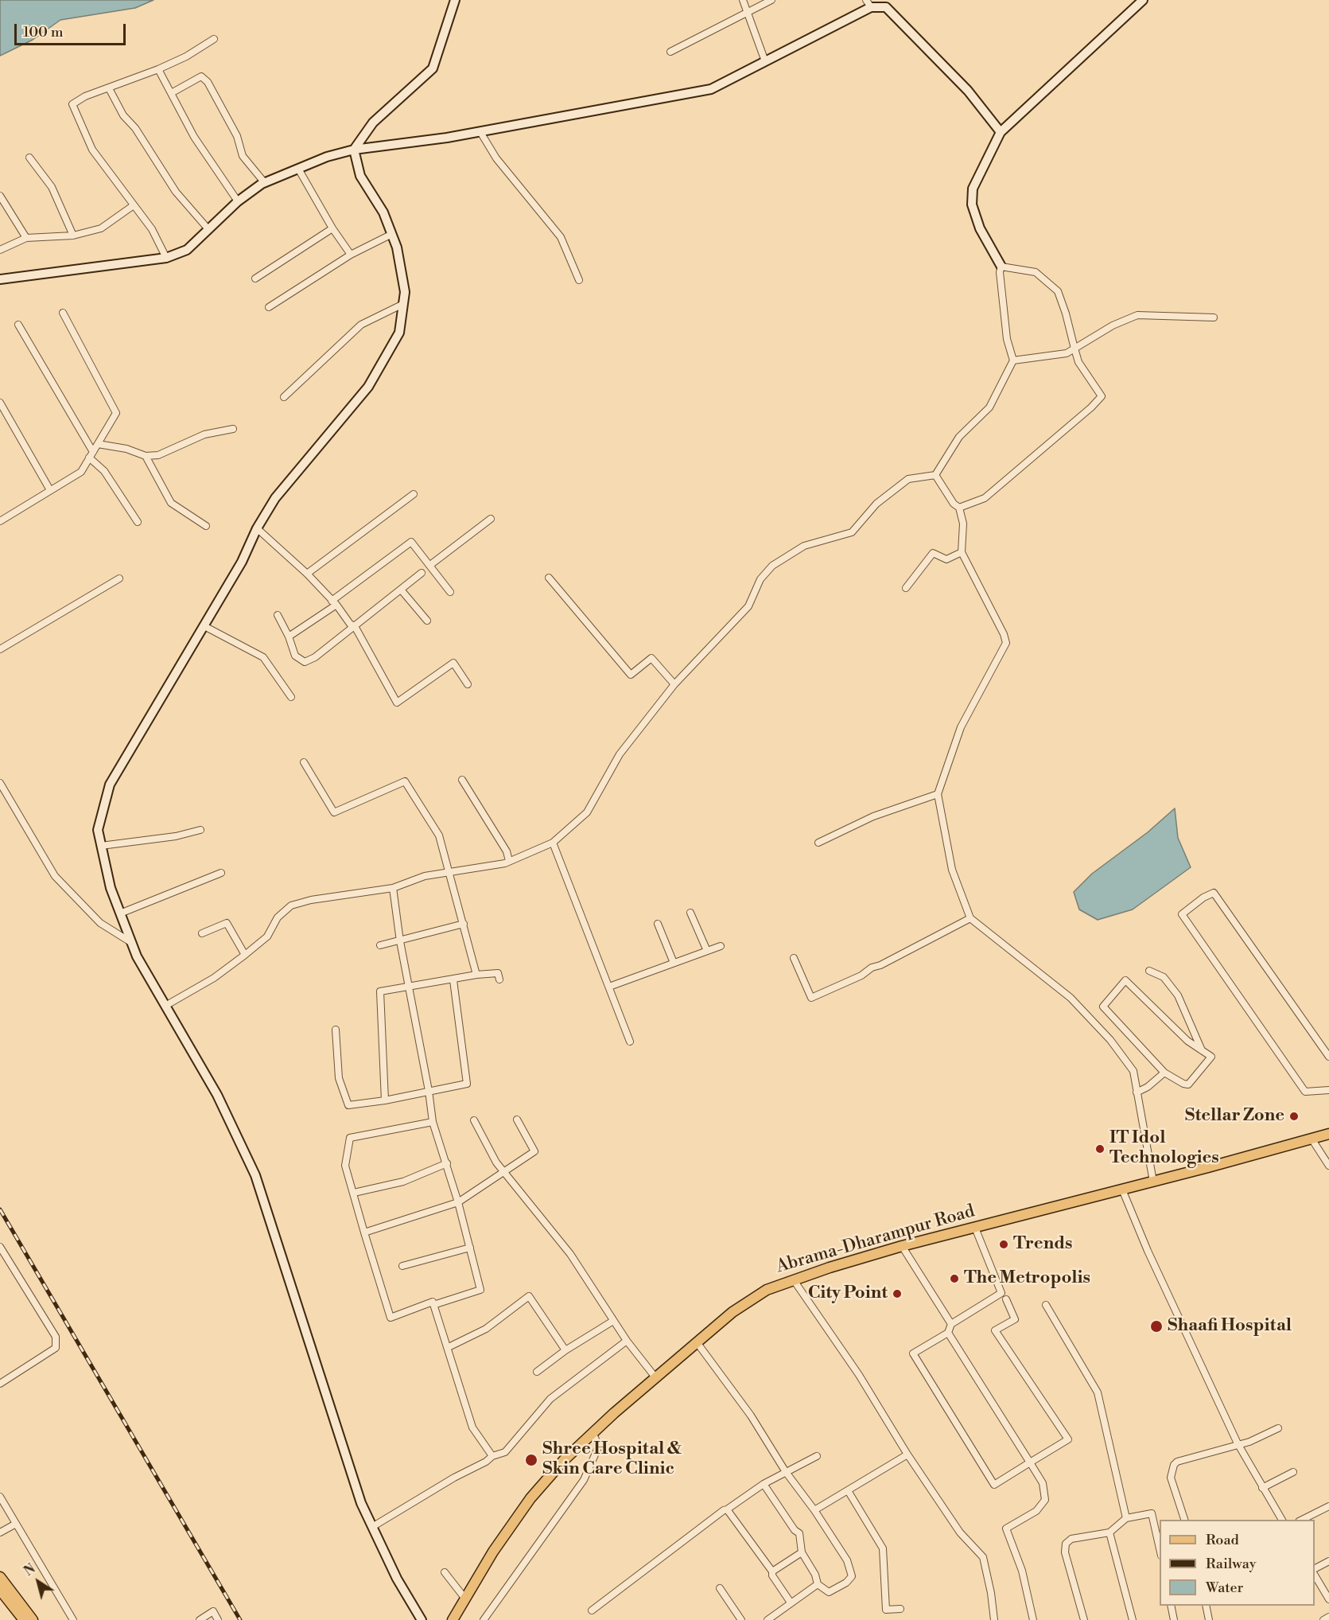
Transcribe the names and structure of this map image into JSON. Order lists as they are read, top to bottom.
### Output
{
  "streets": {
    "main road": ["Abrama-Dharampur Road"]
  },
  "places": [
    "Stellar Zone",
    "IT Idol Technologies",
    "Trends",
    "The Metropolis",
    "City Point",
    "Shaafi Hospital",
    "Shree Hospital & Skin Care Clinic"
  ],
  "legend": ["Road", "Railway", "Water"],
  "scale_bar": "100 m",
  "north": "top left"
}
